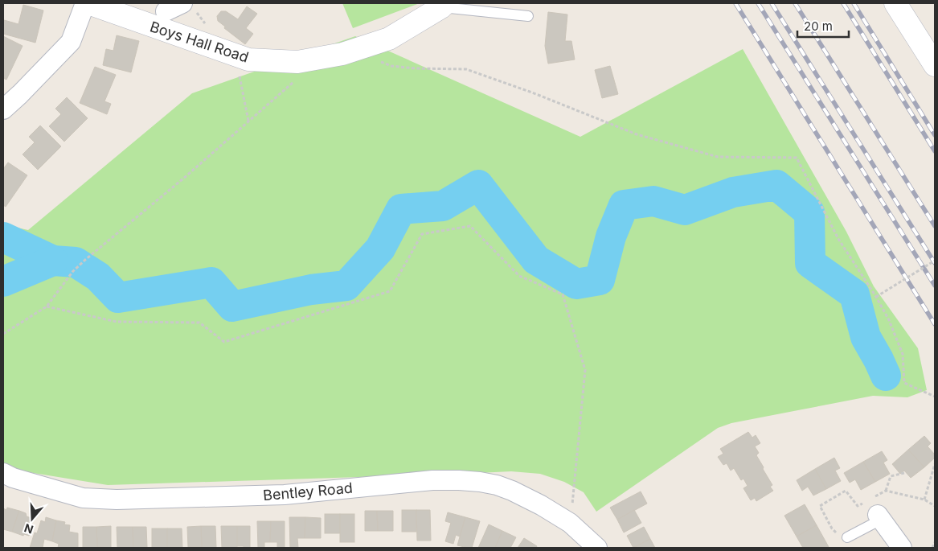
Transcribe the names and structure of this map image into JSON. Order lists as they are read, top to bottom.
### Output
{
  "streets": {
    "street": ["Boys Hall Road", "Bentley Road"]
  },
  "scale_bar": "20 m",
  "north": "bottom"
}
